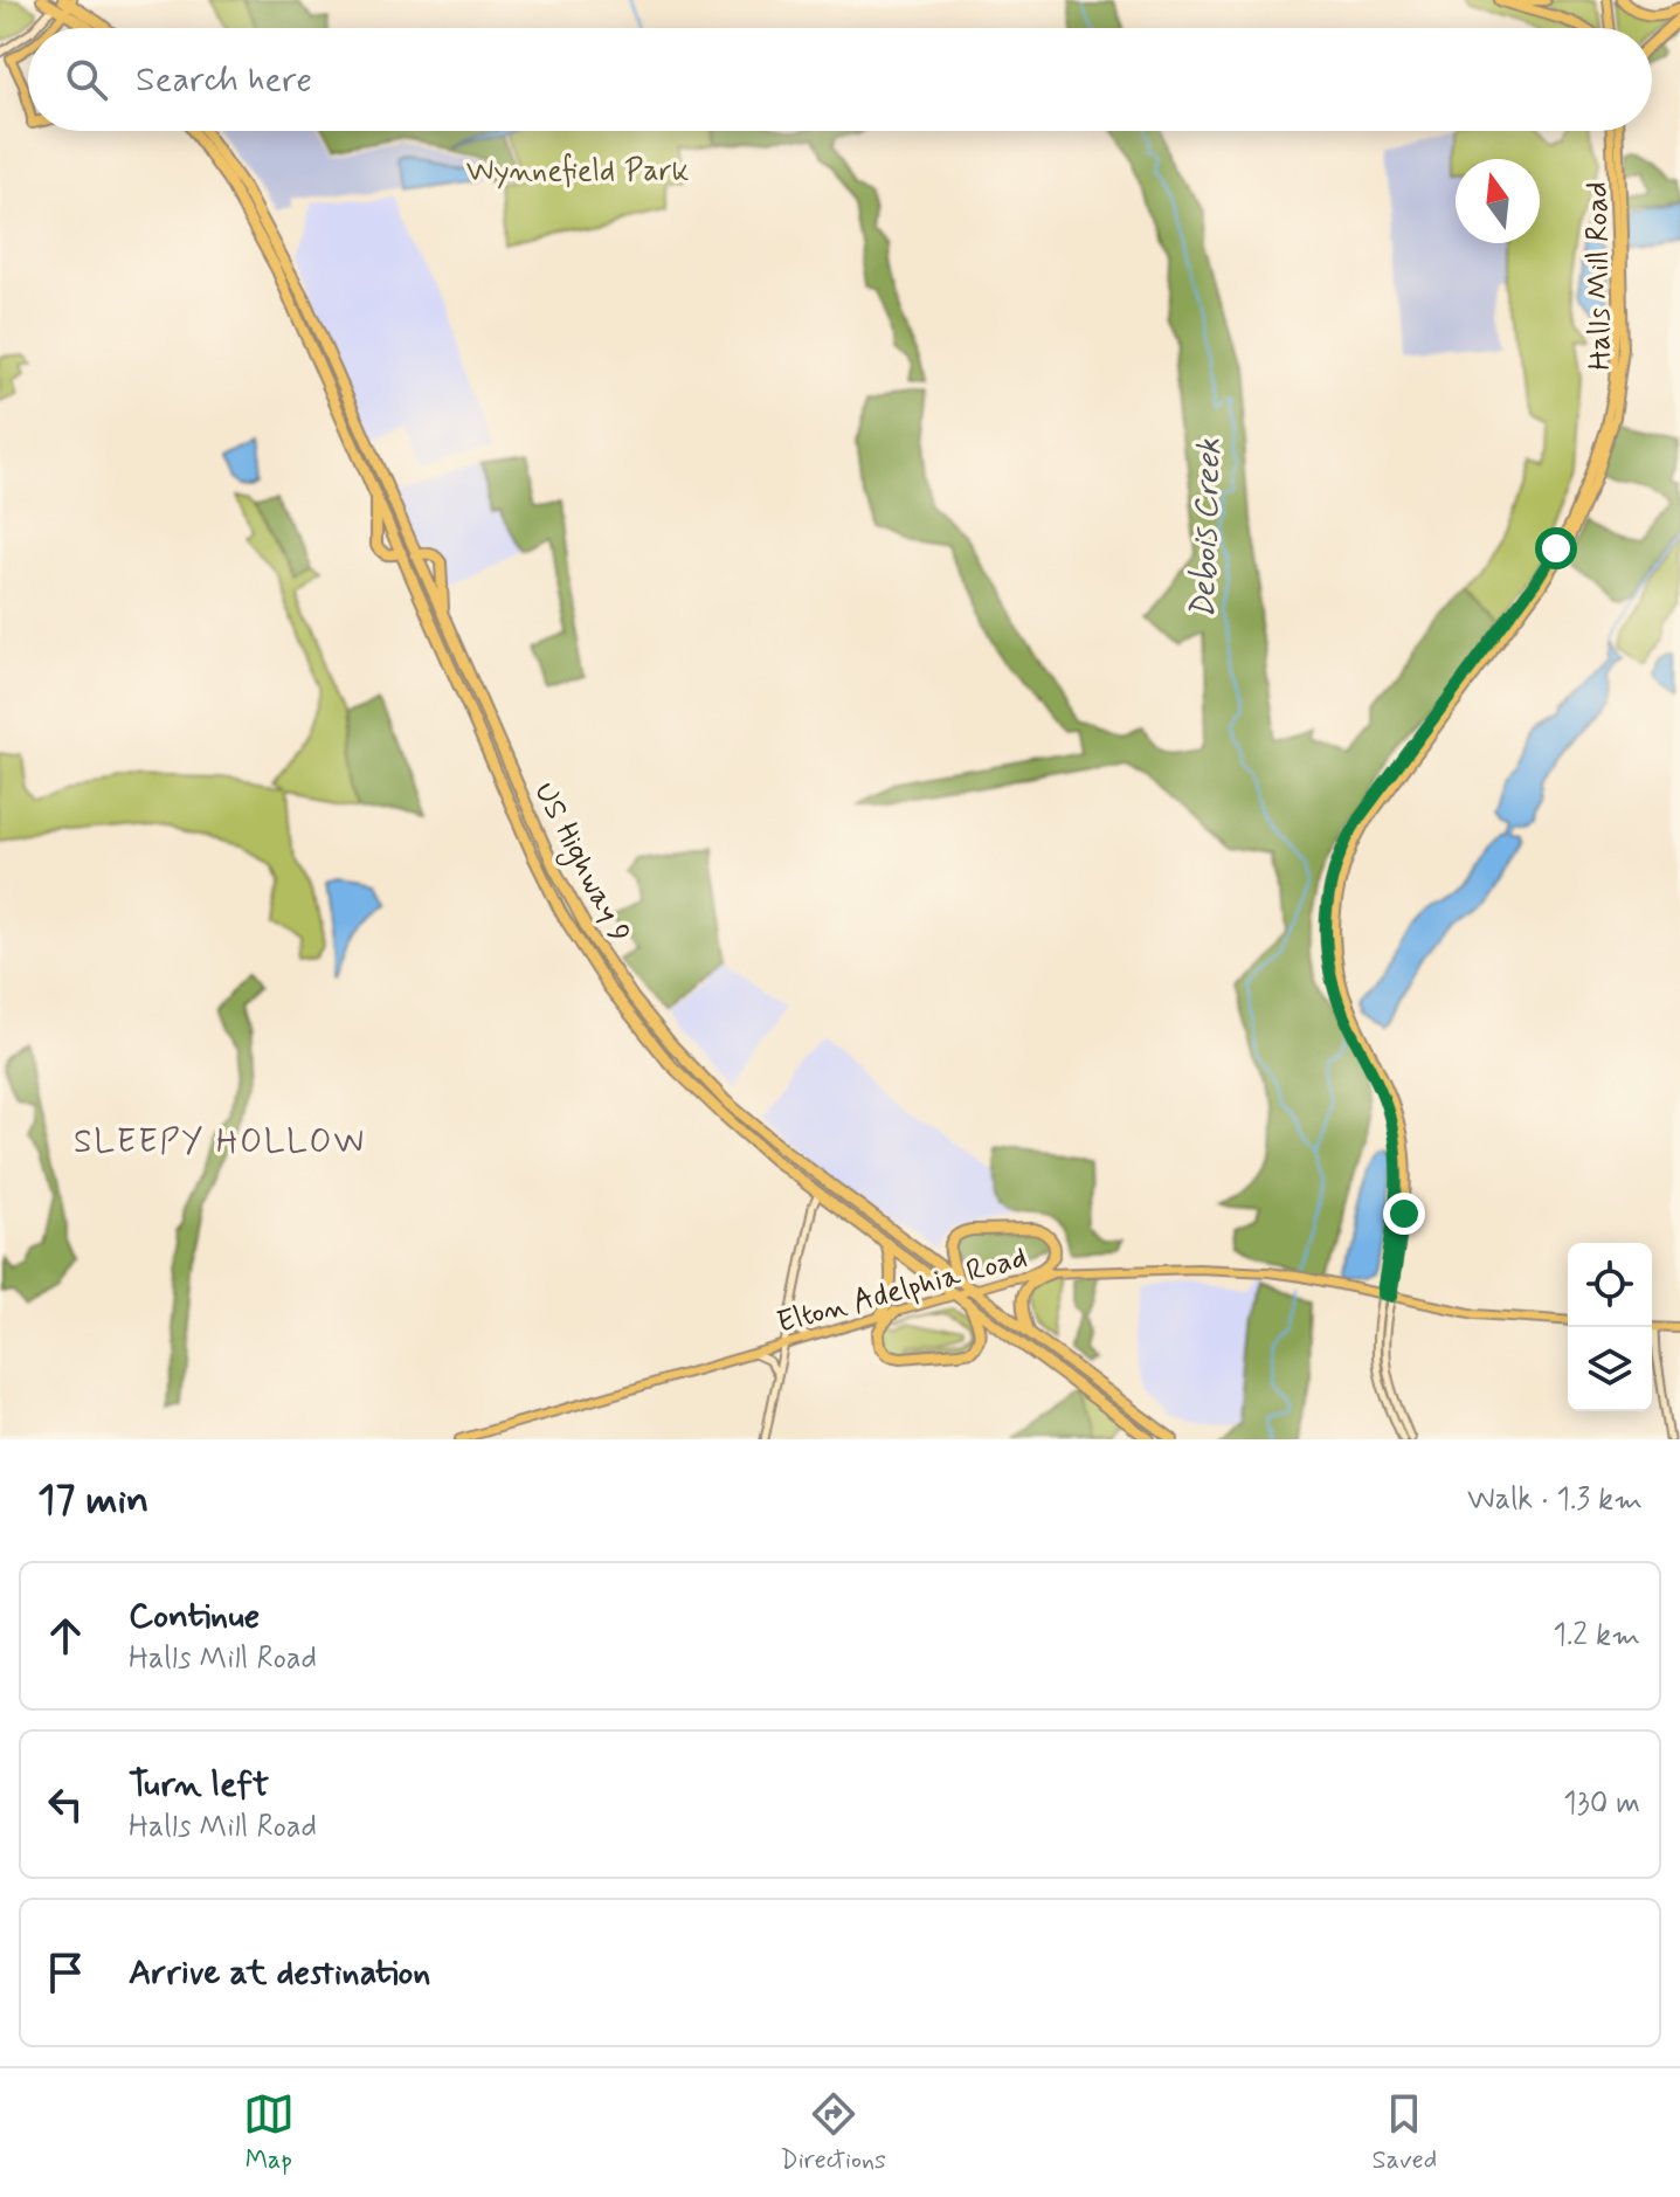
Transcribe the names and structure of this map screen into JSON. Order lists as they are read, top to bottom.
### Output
{
  "streets": {
    "highway": ["US Highway 9"],
    "main road": ["Halls Mill Road", "Elton Adelphia Road"]
  },
  "crossings": [
    ["Halls Mill Road", "Elton Adelphia Road"],
    ["US Highway 9", "Elton Adelphia Road"]
  ],
  "districts": ["SLEEPY HOLLOW"],
  "water": ["Debois Creek"],
  "parks": ["Wynnefield Park"],
  "north": "top",
  "page": {
    "search": "Search here",
    "heading": ["17 min", "Walk · 1.3 km"],
    "list": [
      ["Continue", "Halls Mill Road", "1.2 km"],
      ["Turn left", "Halls Mill Road", "130 m"],
      "Arrive at destination"
    ],
    "nav": ["Map", "Directions", "Saved"]
  }
}
